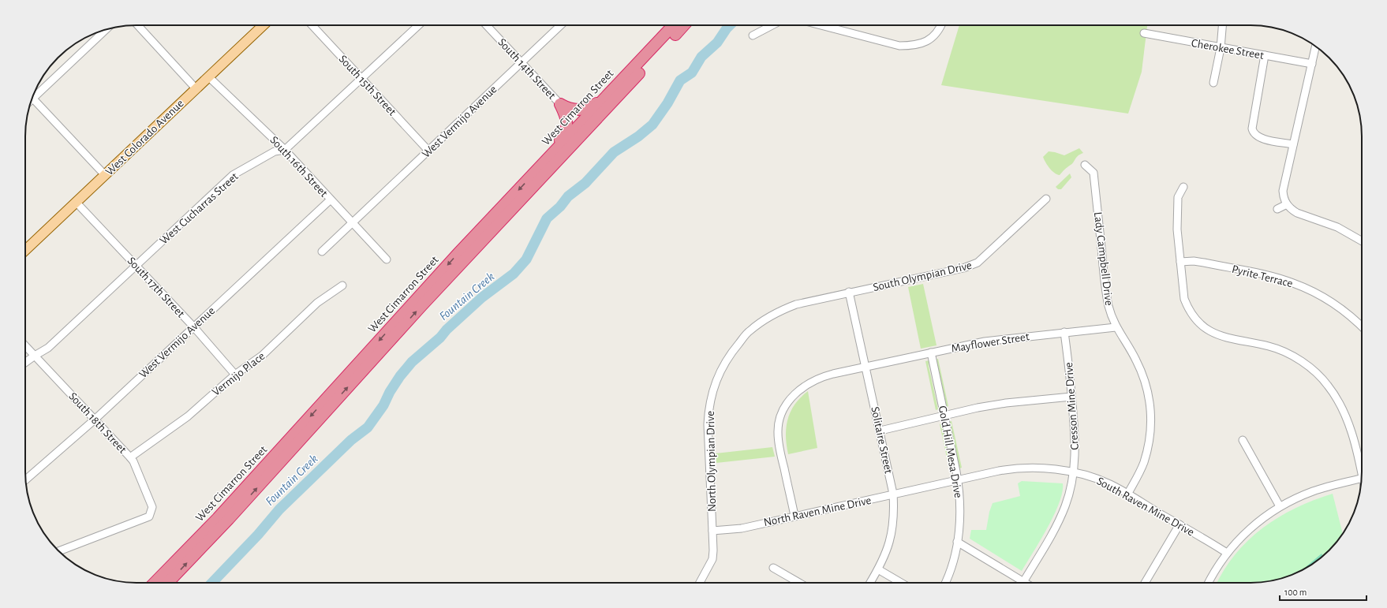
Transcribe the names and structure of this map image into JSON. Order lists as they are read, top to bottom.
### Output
{
  "streets": {
    "highway": ["West Cimarron Street"],
    "main road": ["West Colorado Avenue"],
    "street": [
      "Cherokee Street",
      "South 14th Street",
      "South 15th Street",
      "West Vermijo Avenue",
      "South 16th Street",
      "West Cucharras Street",
      "Lady Campbell Drive",
      "South Olympian Drive",
      "Pyrite Terrace",
      "South 17th Street",
      "Mayflower Street",
      "Vermijo Place",
      "Cresson Mine Drive",
      "South 18th Street",
      "Solitaire Street",
      "Gold Hill Mesa Drive",
      "North Olympian Drive",
      "South Raven Mine Drive",
      "North Raven Mine Drive"
    ]
  },
  "crossings": [
    ["South 14th Street", "West Vermijo Avenue"],
    ["South 15th Street", "West Vermijo Avenue"],
    ["South 15th Street", "West Cucharras Street"],
    ["West Vermijo Avenue", "South 16th Street"],
    ["West Vermijo Avenue", "South 17th Street"],
    ["West Vermijo Avenue", "South 18th Street"],
    ["West Colorado Avenue", "South 16th Street"],
    ["West Colorado Avenue", "South 17th Street"],
    ["South 16th Street", "West Cucharras Street"],
    ["West Cucharras Street", "South 17th Street"],
    ["West Cucharras Street", "South 18th Street"],
    ["Lady Campbell Drive", "Mayflower Street"],
    ["Lady Campbell Drive", "South Raven Mine Drive"],
    ["South Olympian Drive", "Solitaire Street"],
    ["South Olympian Drive", "North Olympian Drive"],
    ["South 17th Street", "Vermijo Place"],
    ["Mayflower Street", "Cresson Mine Drive"],
    ["Mayflower Street", "Solitaire Street"],
    ["Mayflower Street", "Gold Hill Mesa Drive"],
    ["Mayflower Street", "North Raven Mine Drive"],
    ["Vermijo Place", "South 18th Street"],
    ["Cresson Mine Drive", "South Raven Mine Drive"],
    ["Solitaire Street", "North Olympian Drive"],
    ["Solitaire Street", "South Raven Mine Drive"],
    ["Solitaire Street", "North Raven Mine Drive"],
    ["Gold Hill Mesa Drive", "South Raven Mine Drive"],
    ["North Olympian Drive", "North Raven Mine Drive"],
    ["South Raven Mine Drive", "North Raven Mine Drive"]
  ],
  "water": ["Fountain Creek"],
  "scale_bar": "100 m"
}
